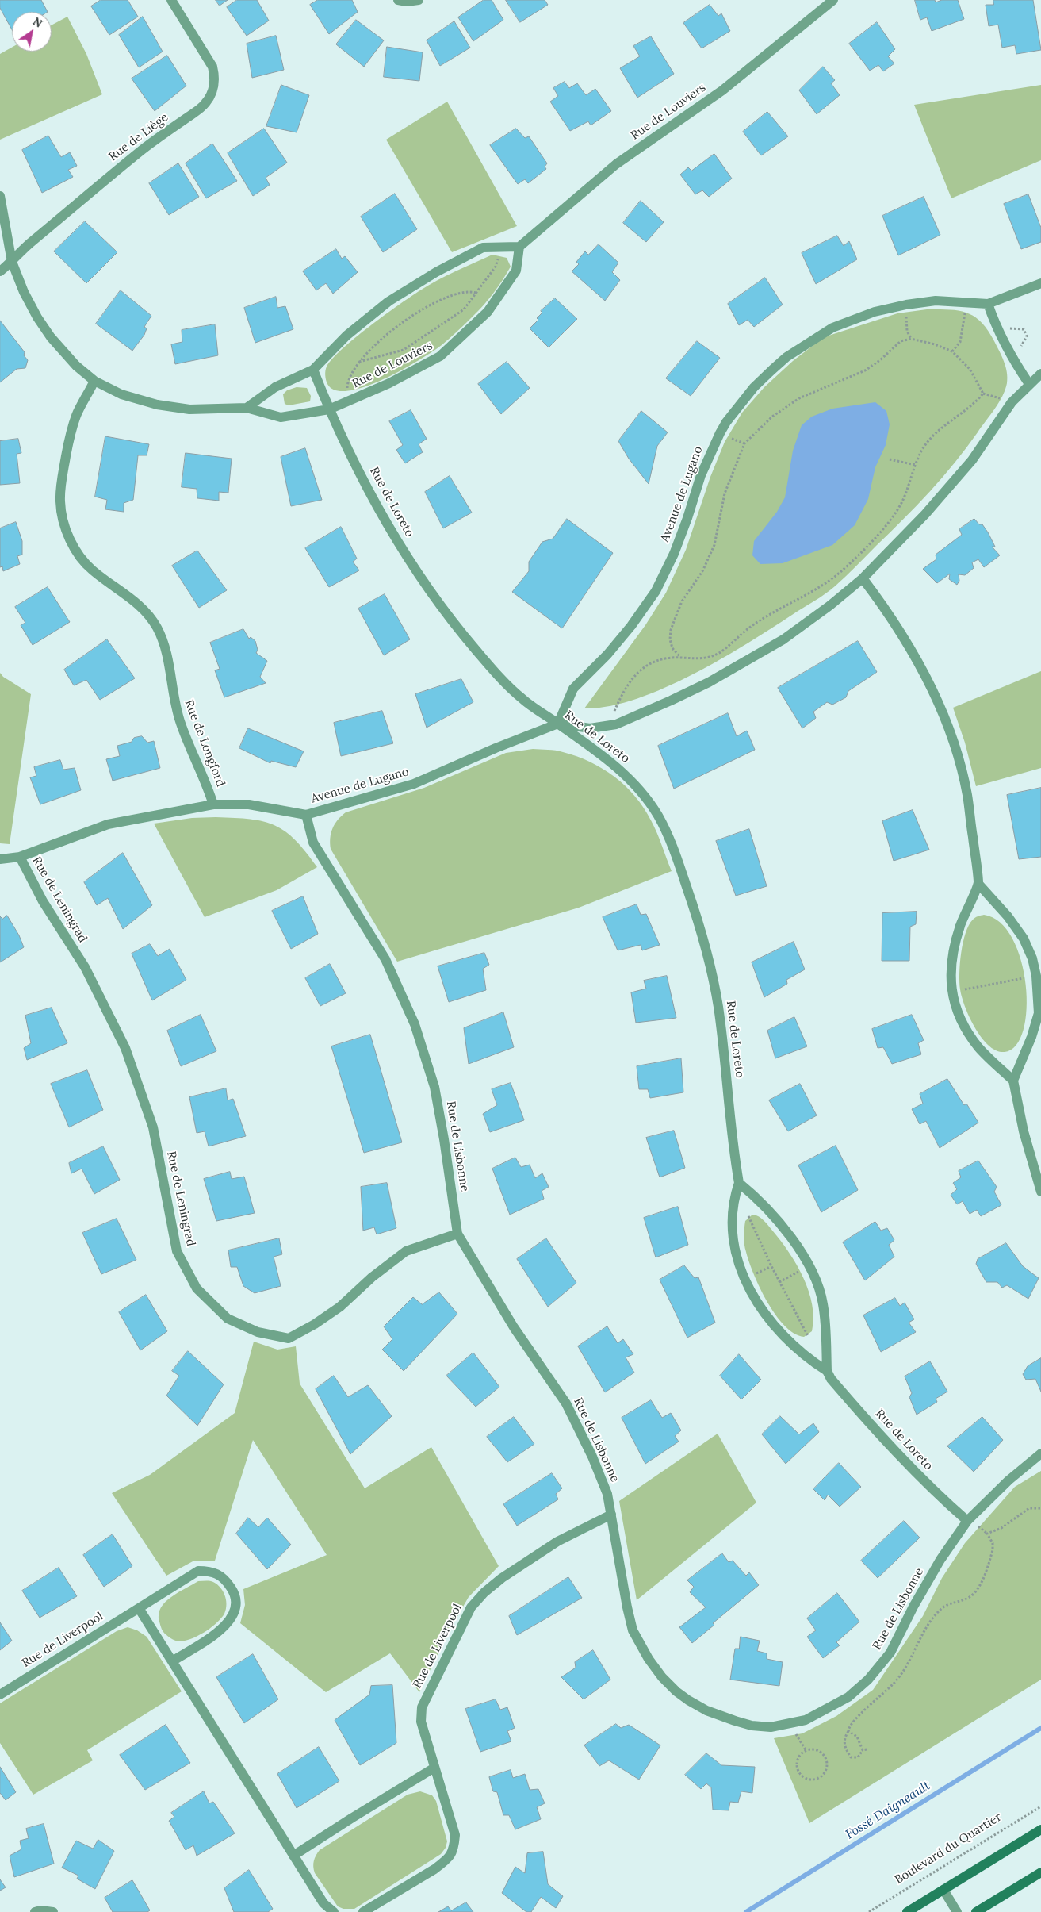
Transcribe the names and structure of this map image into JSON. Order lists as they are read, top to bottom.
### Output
{
  "streets": {
    "street": [
      "Rue de Louviers",
      "Rue de Liège",
      "Avenue de Lugano",
      "Rue de Loreto",
      "Rue de Longford",
      "Rue de Leningrad",
      "Rue de Lisbonne",
      "Rue de Liverpool"
    ],
    "path": ["Boulevard du Quartier"]
  },
  "crossings": [
    ["Rue de Louviers", "Rue de Liège"],
    ["Rue de Louviers", "Rue de Loreto"],
    ["Rue de Louviers", "Rue de Longford"],
    ["Avenue de Lugano", "Rue de Loreto"],
    ["Avenue de Lugano", "Rue de Longford"],
    ["Avenue de Lugano", "Rue de Leningrad"],
    ["Avenue de Lugano", "Rue de Lisbonne"],
    ["Rue de Loreto", "Rue de Lisbonne"],
    ["Rue de Leningrad", "Rue de Lisbonne"],
    ["Rue de Lisbonne", "Rue de Liverpool"]
  ],
  "water": ["Fossé Daigneault"],
  "north": "top right"
}
